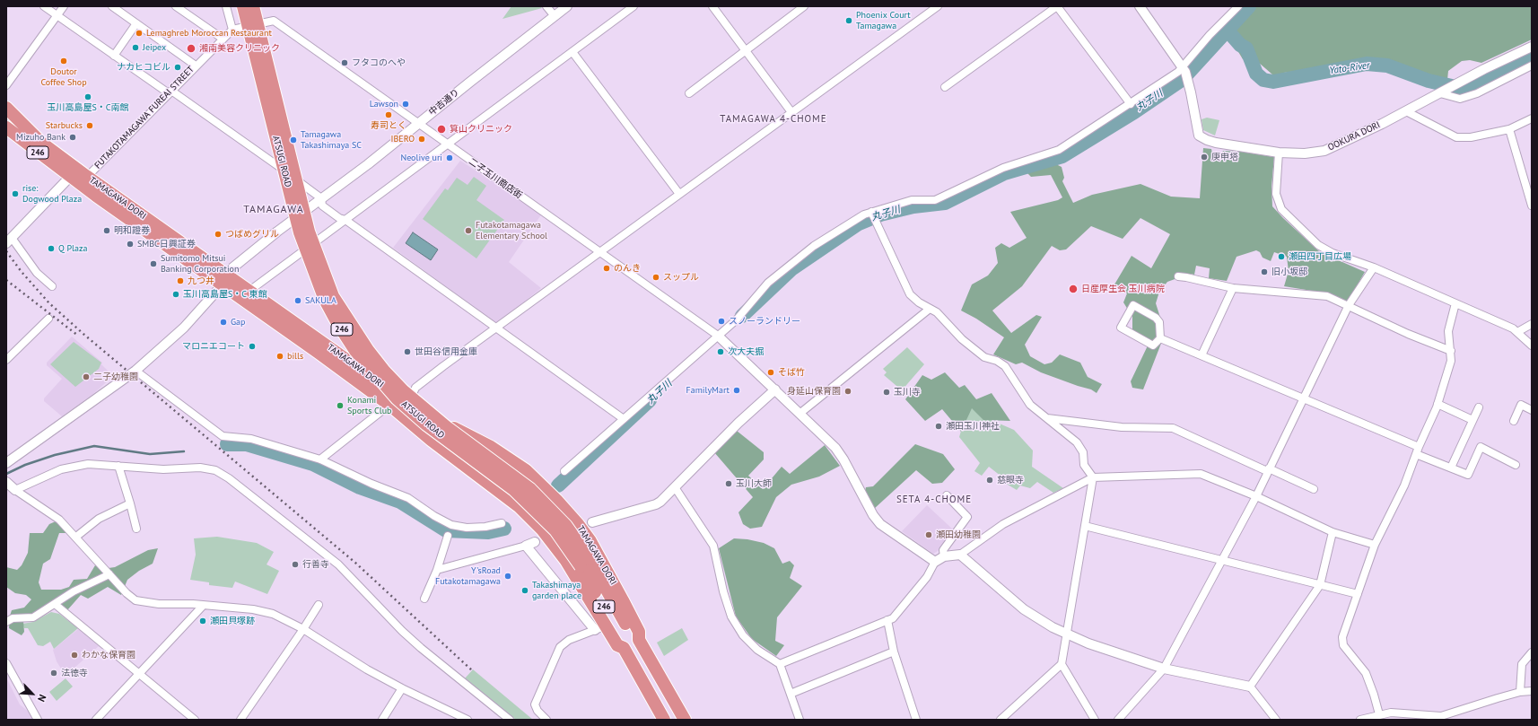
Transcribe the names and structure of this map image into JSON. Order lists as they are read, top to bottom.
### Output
{
  "streets": {
    "highway": ["246", "ATSUGI ROAD", "TAMAGAWA DORI"],
    "street": [
      "中吉通り",
      "FUTAKOTAMAGAWA FUREAI STREET",
      "OOKURA DORI",
      "二子玉川商店街"
    ]
  },
  "crossings": [
    ["中吉通り", "二子玉川商店街"],
    ["中吉通り", "TAMAGAWA DORI"],
    ["FUTAKOTAMAGAWA FUREAI STREET", "二子玉川商店街"],
    ["FUTAKOTAMAGAWA FUREAI STREET", "TAMAGAWA DORI"],
    ["ATSUGI ROAD", "TAMAGAWA DORI"]
  ],
  "districts": ["TAMAGAWA 4-CHOME", "TAMAGAWA", "SETA 4-CHOME"],
  "water": ["Yato-River", "丸子川"],
  "places": [
    "Phoenix Court Tamagawa",
    "Lemaghreb Moroccan Restaurant",
    "Jeipex",
    "湘南美容クリニック",
    "Doutor Coffee Shop",
    "フタコのへや",
    "ナカヒコビル",
    "玉川高島屋S・C南館",
    "Lawson",
    "寿司とく",
    "Starbucks",
    "箕山クリニック",
    "Mizuho Bank",
    "IBERO",
    "Tamagawa Takashimaya SC",
    "庚申塔",
    "Neolive uri",
    "rise: Dogwood Plaza",
    "明和證券",
    "Futakotamagawa Elementary School",
    "つばめグリル",
    "SMBC日興証券",
    "Q Plaza",
    "瀬田四丁目広場",
    "Sumitomo Mitsui Banking Corporation",
    "のんき",
    "旧小坂邸",
    "スップル",
    "九つ井",
    "日産厚生会 玉川病院",
    "玉川高島屋S・C 東館",
    "SAKULA",
    "スノーランドリー",
    "Gap",
    "マロニエコート",
    "世田谷信用金庫",
    "次大夫掘",
    "bills",
    "そば竹",
    "二子幼稚園",
    "FamilyMart",
    "身延山保育園",
    "玉川寺",
    "Konami Sports Club",
    "瀬田玉川神社",
    "慈眼寺",
    "玉川大師",
    "瀬田幼稚園",
    "行善寺",
    "Y'sRoad Futakotamagawa",
    "Takashimaya garden place",
    "瀬田貝塚跡",
    "わかな保育園",
    "法徳寺"
  ],
  "north": "bottom right"
}
